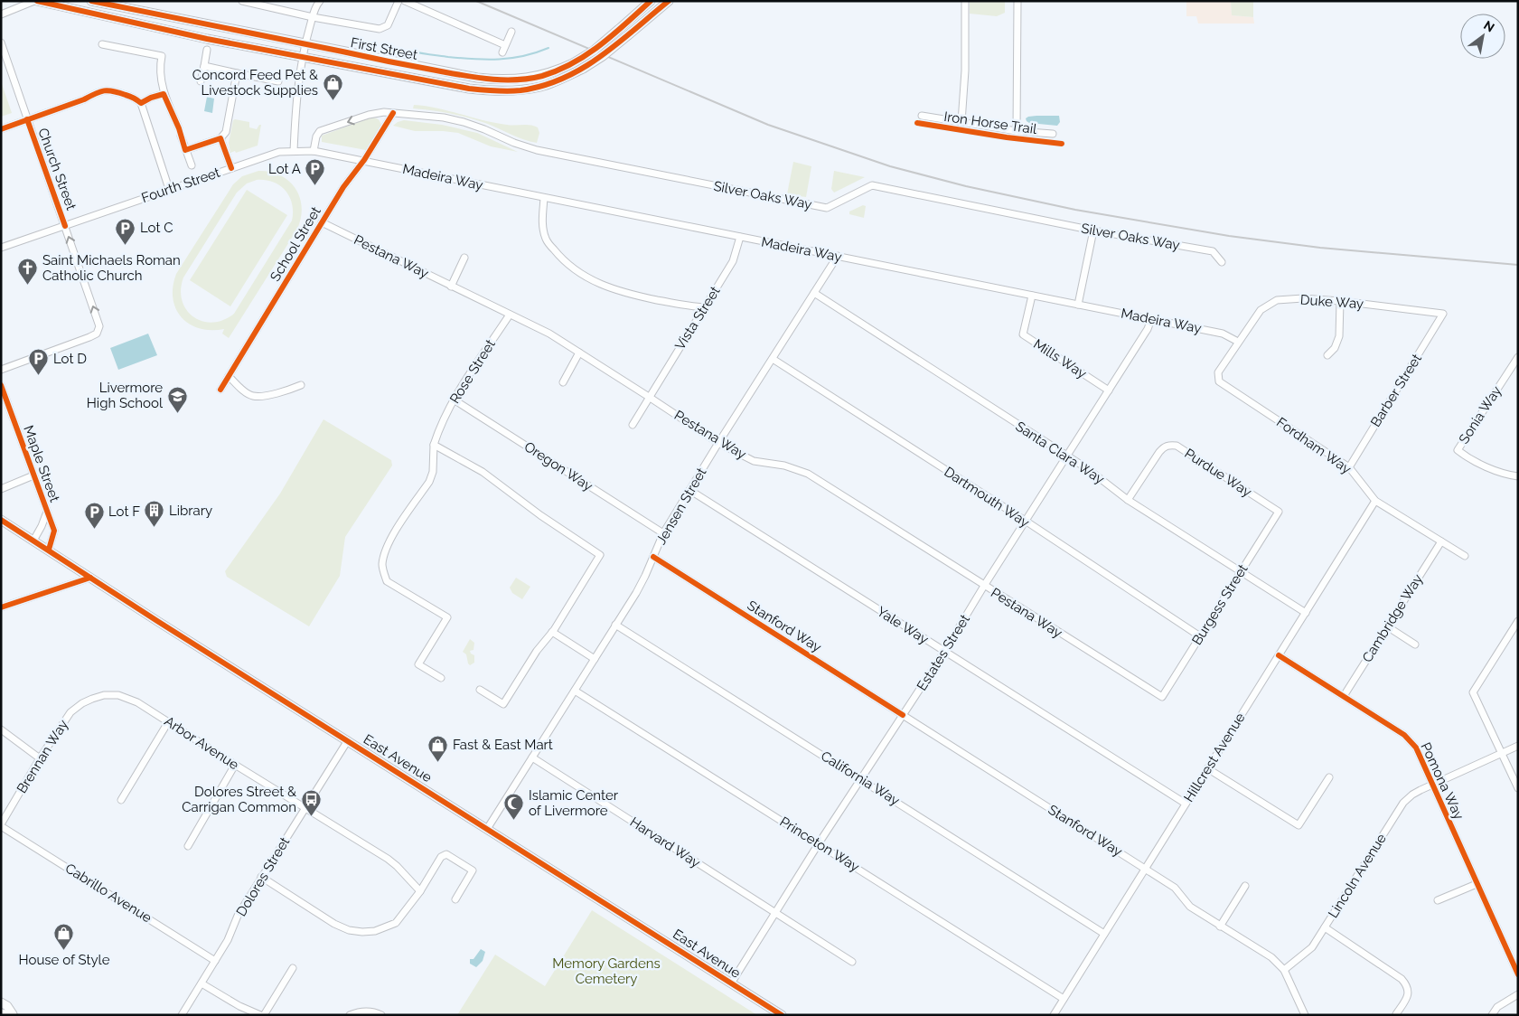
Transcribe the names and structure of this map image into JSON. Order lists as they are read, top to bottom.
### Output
{
  "streets": {
    "main road": ["First Street", "East Avenue"],
    "street": [
      "Church Street",
      "Madeira Way",
      "Fourth Street",
      "Silver Oaks Way",
      "School Street",
      "Pestana Way",
      "Duke Way",
      "Vista Street",
      "Mills Way",
      "Rose Street",
      "Barber Street",
      "Sonia Way",
      "Fordham Way",
      "Santa Clara Way",
      "Maple Street",
      "Oregon Way",
      "Purdue Way",
      "Dartmouth Way",
      "Jensen Street",
      "Burgess Street",
      "Cambridge Way",
      "Yale Way",
      "Stanford Way",
      "Estates Street",
      "Arbor Avenue",
      "Brennan Way",
      "Hillcrest Avenue",
      "California Way",
      "Pomona Way",
      "Harvard Way",
      "Princeton Way",
      "Lincoln Avenue",
      "Dolores Street",
      "Cabrillo Avenue"
    ],
    "cycle path": ["Iron Horse Trail"]
  },
  "crossings": [
    ["Church Street", "Fourth Street"],
    ["Madeira Way", "Fourth Street"],
    ["Madeira Way", "School Street"],
    ["Madeira Way", "Duke Way"],
    ["Madeira Way", "Vista Street"],
    ["Madeira Way", "Mills Way"],
    ["Madeira Way", "Fordham Way"],
    ["Madeira Way", "Jensen Street"],
    ["Madeira Way", "Estates Street"],
    ["Fourth Street", "Silver Oaks Way"],
    ["Fourth Street", "School Street"],
    ["Silver Oaks Way", "School Street"],
    ["School Street", "Pestana Way"],
    ["Pestana Way", "Vista Street"],
    ["Pestana Way", "Rose Street"],
    ["Pestana Way", "Jensen Street"],
    ["Pestana Way", "Burgess Street"],
    ["Pestana Way", "Estates Street"],
    ["Duke Way", "Barber Street"],
    ["Duke Way", "Fordham Way"],
    ["Mills Way", "Estates Street"],
    ["Rose Street", "Oregon Way"],
    ["Barber Street", "Fordham Way"],
    ["Fordham Way", "Cambridge Way"],
    ["Fordham Way", "Hillcrest Avenue"],
    ["Santa Clara Way", "Purdue Way"],
    ["Santa Clara Way", "Jensen Street"],
    ["Santa Clara Way", "Burgess Street"],
    ["Santa Clara Way", "Estates Street"],
    ["Santa Clara Way", "Hillcrest Avenue"],
    ["Maple Street", "East Avenue"],
    ["Oregon Way", "Jensen Street"],
    ["Purdue Way", "Burgess Street"],
    ["Dartmouth Way", "Jensen Street"],
    ["Dartmouth Way", "Burgess Street"],
    ["Dartmouth Way", "Estates Street"],
    ["Jensen Street", "Yale Way"],
    ["Jensen Street", "Stanford Way"],
    ["Jensen Street", "East Avenue"],
    ["Jensen Street", "California Way"],
    ["Jensen Street", "Harvard Way"],
    ["Jensen Street", "Princeton Way"],
    ["Cambridge Way", "Pomona Way"],
    ["Yale Way", "Estates Street"],
    ["Yale Way", "Hillcrest Avenue"],
    ["Stanford Way", "Estates Street"],
    ["Stanford Way", "Hillcrest Avenue"],
    ["Stanford Way", "Lincoln Avenue"],
    ["Estates Street", "East Avenue"],
    ["Estates Street", "California Way"],
    ["Estates Street", "Harvard Way"],
    ["Estates Street", "Princeton Way"],
    ["Arbor Avenue", "Brennan Way"],
    ["Arbor Avenue", "Dolores Street"],
    ["Brennan Way", "Cabrillo Avenue"],
    ["Hillcrest Avenue", "California Way"],
    ["Hillcrest Avenue", "Pomona Way"],
    ["Hillcrest Avenue", "Princeton Way"],
    ["East Avenue", "Dolores Street"],
    ["Pomona Way", "Lincoln Avenue"],
    ["Dolores Street", "Cabrillo Avenue"]
  ],
  "parks": ["Memory Gardens Cemetery"],
  "places": {
    "shop": ["Concord Feed Pet & Livestock Supplies", "Fast & East Mart", "House of Style"],
    "parking": [
      "Lot A",
      "Lot C",
      "Lot D",
      "Lot F"
    ],
    "church": ["Saint Michaels Roman Catholic Church"],
    "school or university": ["Livermore High School"],
    "building": ["Library"],
    "bus stop": ["Dolores Street & Carrigan Common"],
    "mosque": ["Islamic Center of Livermore"]
  },
  "north": "top right"
}
